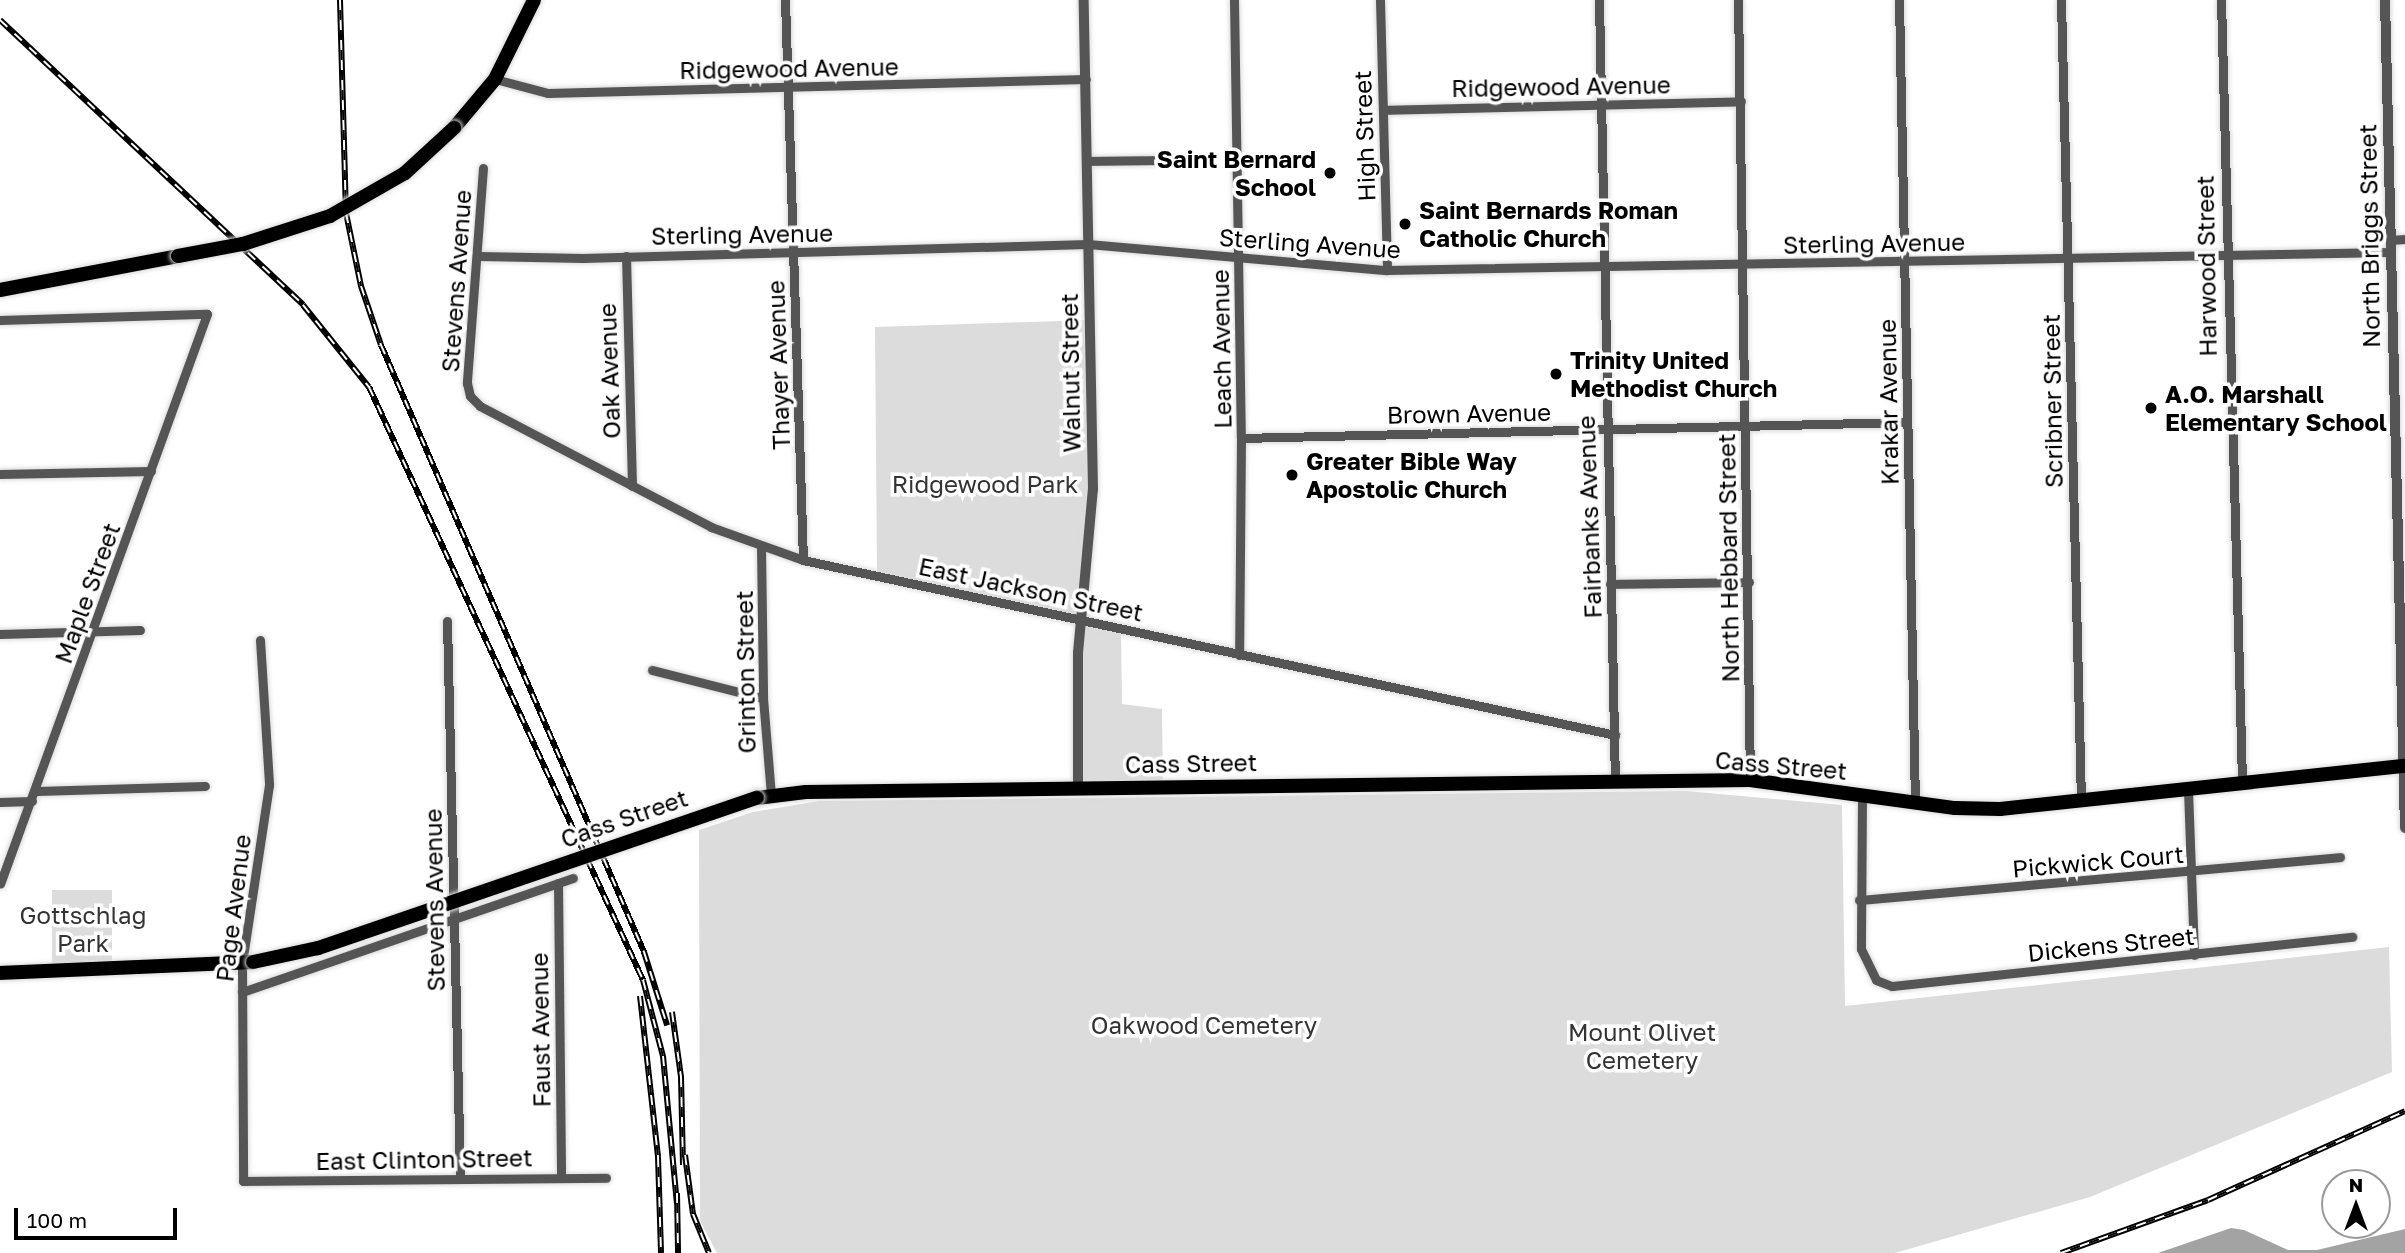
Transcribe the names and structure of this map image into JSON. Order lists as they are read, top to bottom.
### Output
{
  "streets": {
    "main road": ["Cass Street"],
    "street": [
      "Ridgewood Avenue",
      "High Street",
      "Sterling Avenue",
      "North Briggs Street",
      "Harwood Street",
      "Stevens Avenue",
      "Leach Avenue",
      "Thayer Avenue",
      "Oak Avenue",
      "Walnut Street",
      "Scribner Street",
      "Krakar Avenue",
      "Brown Avenue",
      "Fairbanks Avenue",
      "North Hebbard Street",
      "East Jackson Street",
      "Maple Street",
      "Grinton Street",
      "Pickwick Court",
      "Page Avenue",
      "Dickens Street",
      "Faust Avenue",
      "East Clinton Street"
    ]
  },
  "crossings": [
    ["Ridgewood Avenue", "High Street"],
    ["Ridgewood Avenue", "Thayer Avenue"],
    ["Ridgewood Avenue", "Walnut Street"],
    ["Ridgewood Avenue", "Fairbanks Avenue"],
    ["Ridgewood Avenue", "North Hebbard Street"],
    ["High Street", "Sterling Avenue"],
    ["Sterling Avenue", "North Briggs Street"],
    ["Sterling Avenue", "Harwood Street"],
    ["Sterling Avenue", "Stevens Avenue"],
    ["Sterling Avenue", "Leach Avenue"],
    ["Sterling Avenue", "Thayer Avenue"],
    ["Sterling Avenue", "Oak Avenue"],
    ["Sterling Avenue", "Walnut Street"],
    ["Sterling Avenue", "Scribner Street"],
    ["Sterling Avenue", "Krakar Avenue"],
    ["Sterling Avenue", "Fairbanks Avenue"],
    ["Sterling Avenue", "North Hebbard Street"],
    ["North Briggs Street", "Cass Street"],
    ["Harwood Street", "Cass Street"],
    ["Stevens Avenue", "East Jackson Street"],
    ["Stevens Avenue", "East Clinton Street"],
    ["Leach Avenue", "Brown Avenue"],
    ["Leach Avenue", "East Jackson Street"],
    ["Thayer Avenue", "East Jackson Street"],
    ["Oak Avenue", "East Jackson Street"],
    ["Walnut Street", "East Jackson Street"],
    ["Walnut Street", "Cass Street"],
    ["Scribner Street", "Cass Street"],
    ["Krakar Avenue", "Brown Avenue"],
    ["Krakar Avenue", "Cass Street"],
    ["Brown Avenue", "Fairbanks Avenue"],
    ["Brown Avenue", "North Hebbard Street"],
    ["Fairbanks Avenue", "East Jackson Street"],
    ["Fairbanks Avenue", "Cass Street"],
    ["North Hebbard Street", "Cass Street"],
    ["East Jackson Street", "Grinton Street"],
    ["Grinton Street", "Cass Street"],
    ["Cass Street", "Page Avenue"],
    ["Pickwick Court", "Dickens Street"],
    ["Page Avenue", "East Clinton Street"],
    ["Faust Avenue", "East Clinton Street"]
  ],
  "parks": [
    "Ridgewood Park",
    "Gottschlag Park",
    "Oakwood Cemetery",
    "Mount Olivet Cemetery"
  ],
  "places": [
    "Saint Bernard School",
    "Saint Bernards Roman Catholic Church",
    "Trinity United Methodist Church",
    "A.O. Marshall Elementary School",
    "Greater Bible Way Apostolic Church"
  ],
  "scale_bar": "100 m",
  "north": "top"
}
